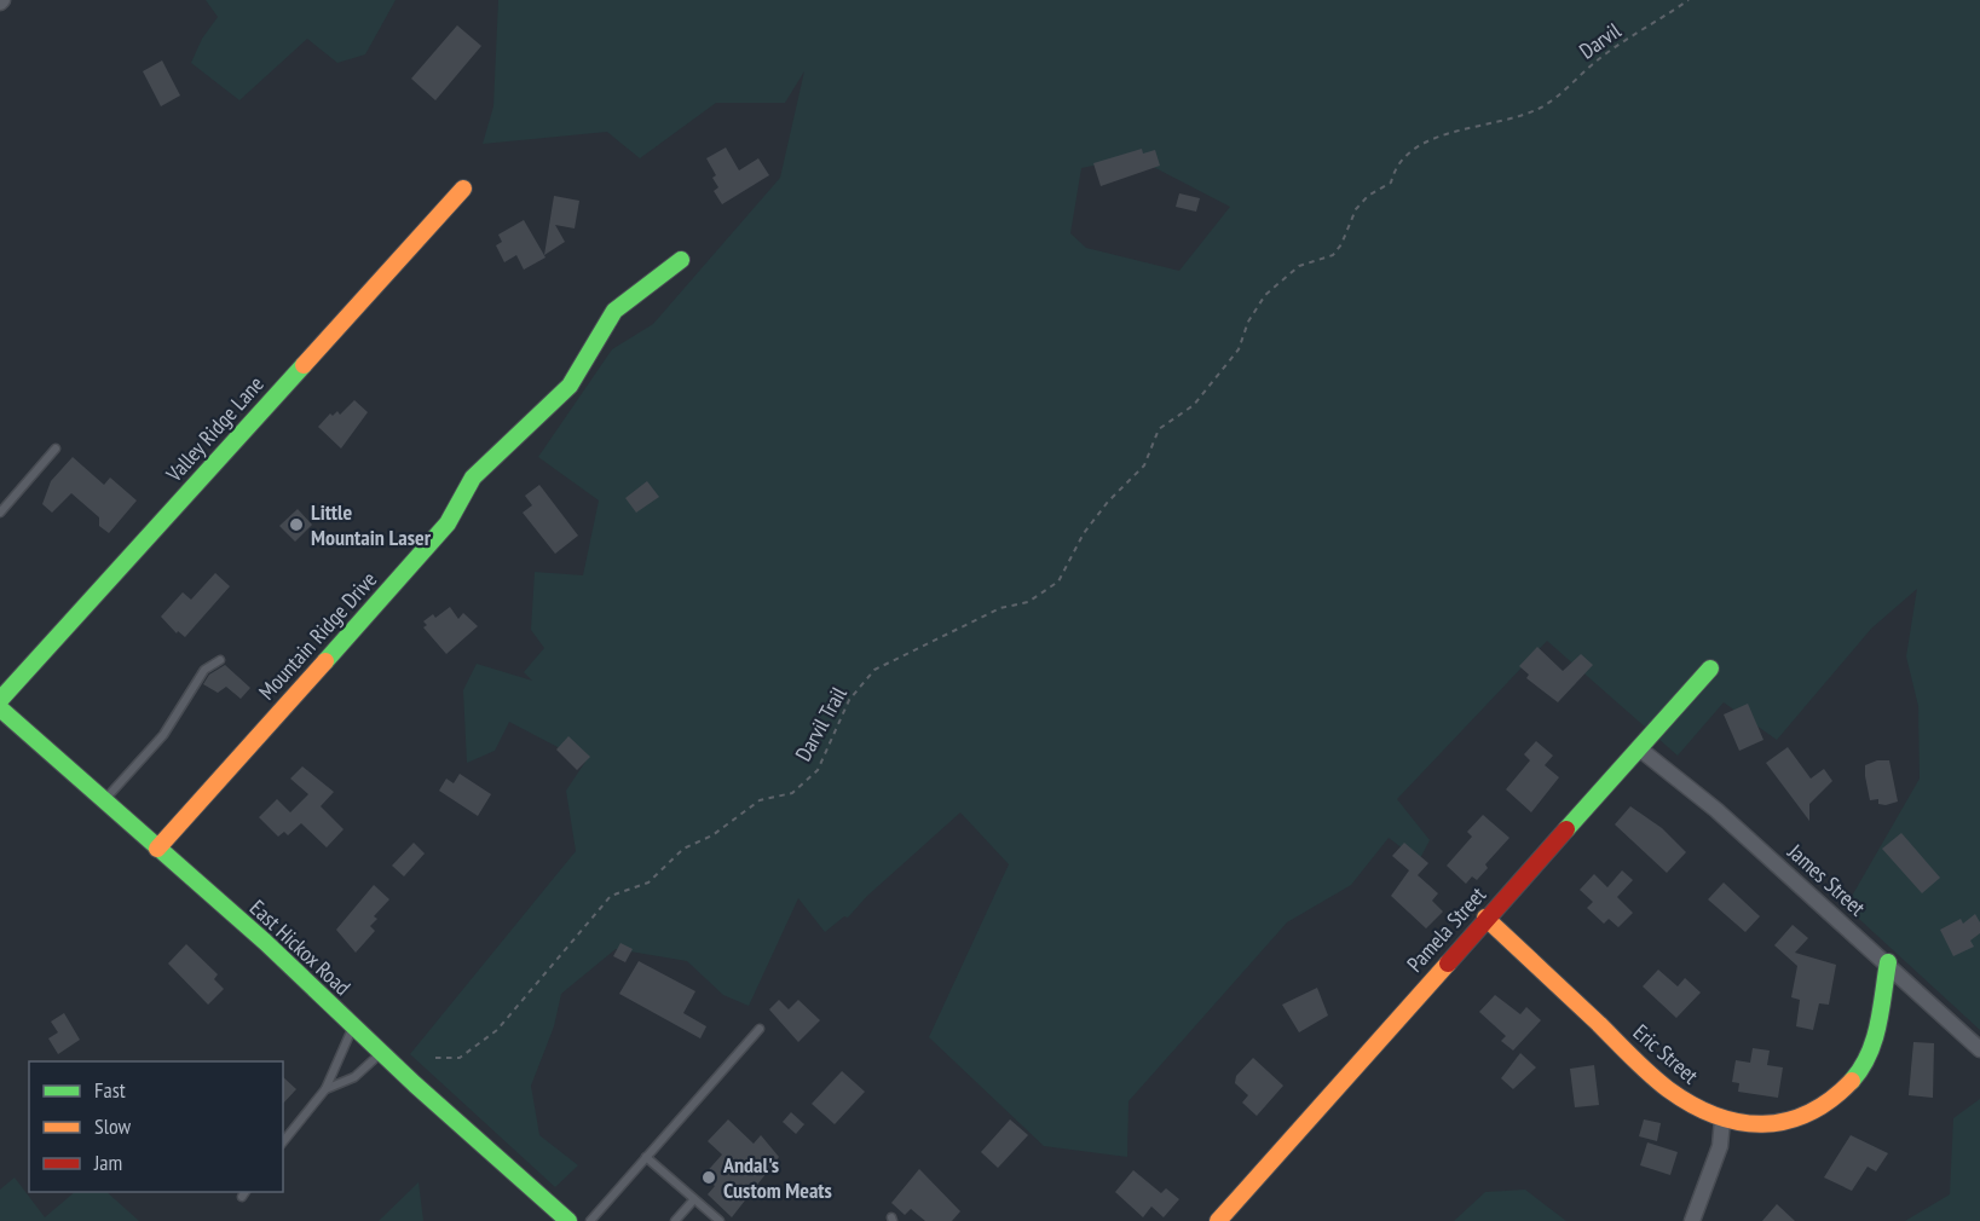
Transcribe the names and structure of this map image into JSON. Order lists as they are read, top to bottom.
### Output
{
  "streets": {
    "street": [
      "Valley Ridge Lane",
      "Mountain Ridge Drive",
      "James Street",
      "Pamela Street",
      "East Hickox Road",
      "Eric Street"
    ],
    "path": ["Darvil", "Darvil Trail"]
  },
  "crossings": [
    ["Darvil", "Darvil Trail"],
    ["Mountain Ridge Drive", "East Hickox Road"],
    ["James Street", "Pamela Street"],
    ["James Street", "Eric Street"],
    ["Pamela Street", "Eric Street"]
  ],
  "places": ["Little Mountain Laser", "Andal's Custom Meats"],
  "legend": ["Fast", "Slow", "Jam"]
}
